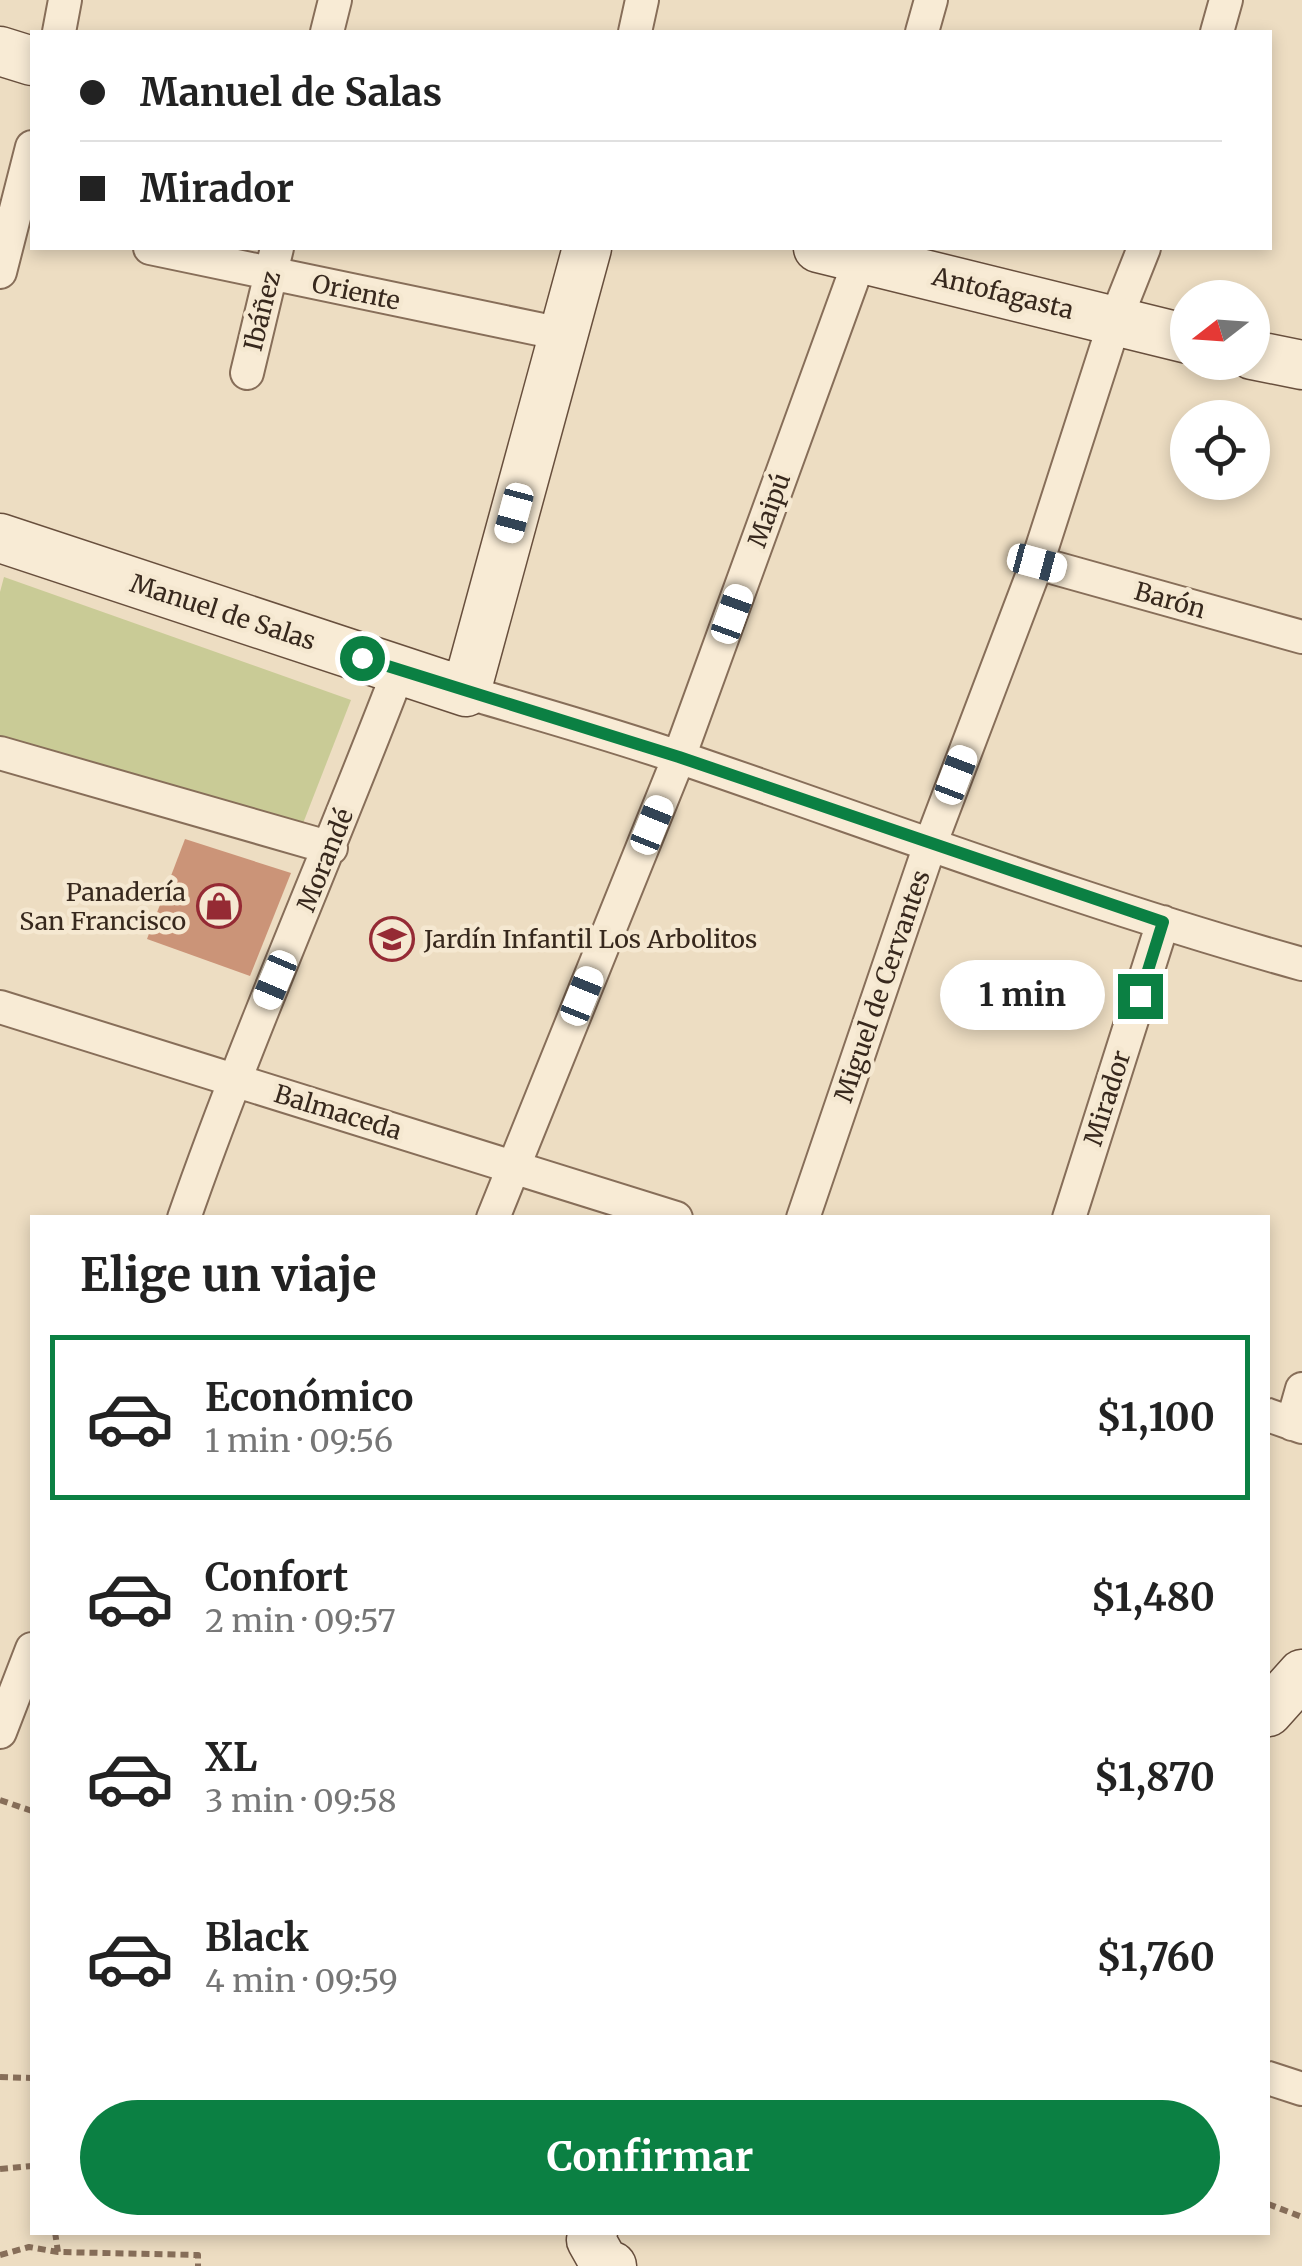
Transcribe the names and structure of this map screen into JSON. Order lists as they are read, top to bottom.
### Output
{
  "streets": {
    "street": [
      "Oriente",
      "Antofagasta",
      "Ibáñez",
      "Maipú",
      "Barón",
      "Manuel de Salas",
      "Morandé",
      "Miguel de Cervantes",
      "Mirador",
      "Balmaceda"
    ]
  },
  "crossings": [
    ["Oriente", "Ibáñez"],
    ["Antofagasta", "Maipú"],
    ["Antofagasta", "Miguel de Cervantes"],
    ["Maipú", "Manuel de Salas"],
    ["Maipú", "Balmaceda"],
    ["Barón", "Miguel de Cervantes"],
    ["Manuel de Salas", "Morandé"],
    ["Manuel de Salas", "Miguel de Cervantes"],
    ["Manuel de Salas", "Mirador"],
    ["Morandé", "Balmaceda"]
  ],
  "places": {
    "shop": ["Panadería San Francisco"],
    "school or university": ["Jardín Infantil Los Arbolitos"]
  },
  "north": "left",
  "page": {
    "banner": ["Manuel de Salas", "Mirador"],
    "bubble": "1 min",
    "heading": "Elige un viaje",
    "list": [
      {
        "name": "Económico",
        "note": "1 min · 09:56",
        "value": "$1,100"
      },
      {
        "name": "Confort",
        "note": "2 min · 09:57",
        "value": "$1,480"
      },
      {
        "name": "XL",
        "note": "3 min · 09:58",
        "value": "$1,870"
      },
      {
        "name": "Black",
        "note": "4 min · 09:59",
        "value": "$1,760"
      }
    ],
    "buttons": "Confirmar"
  }
}
